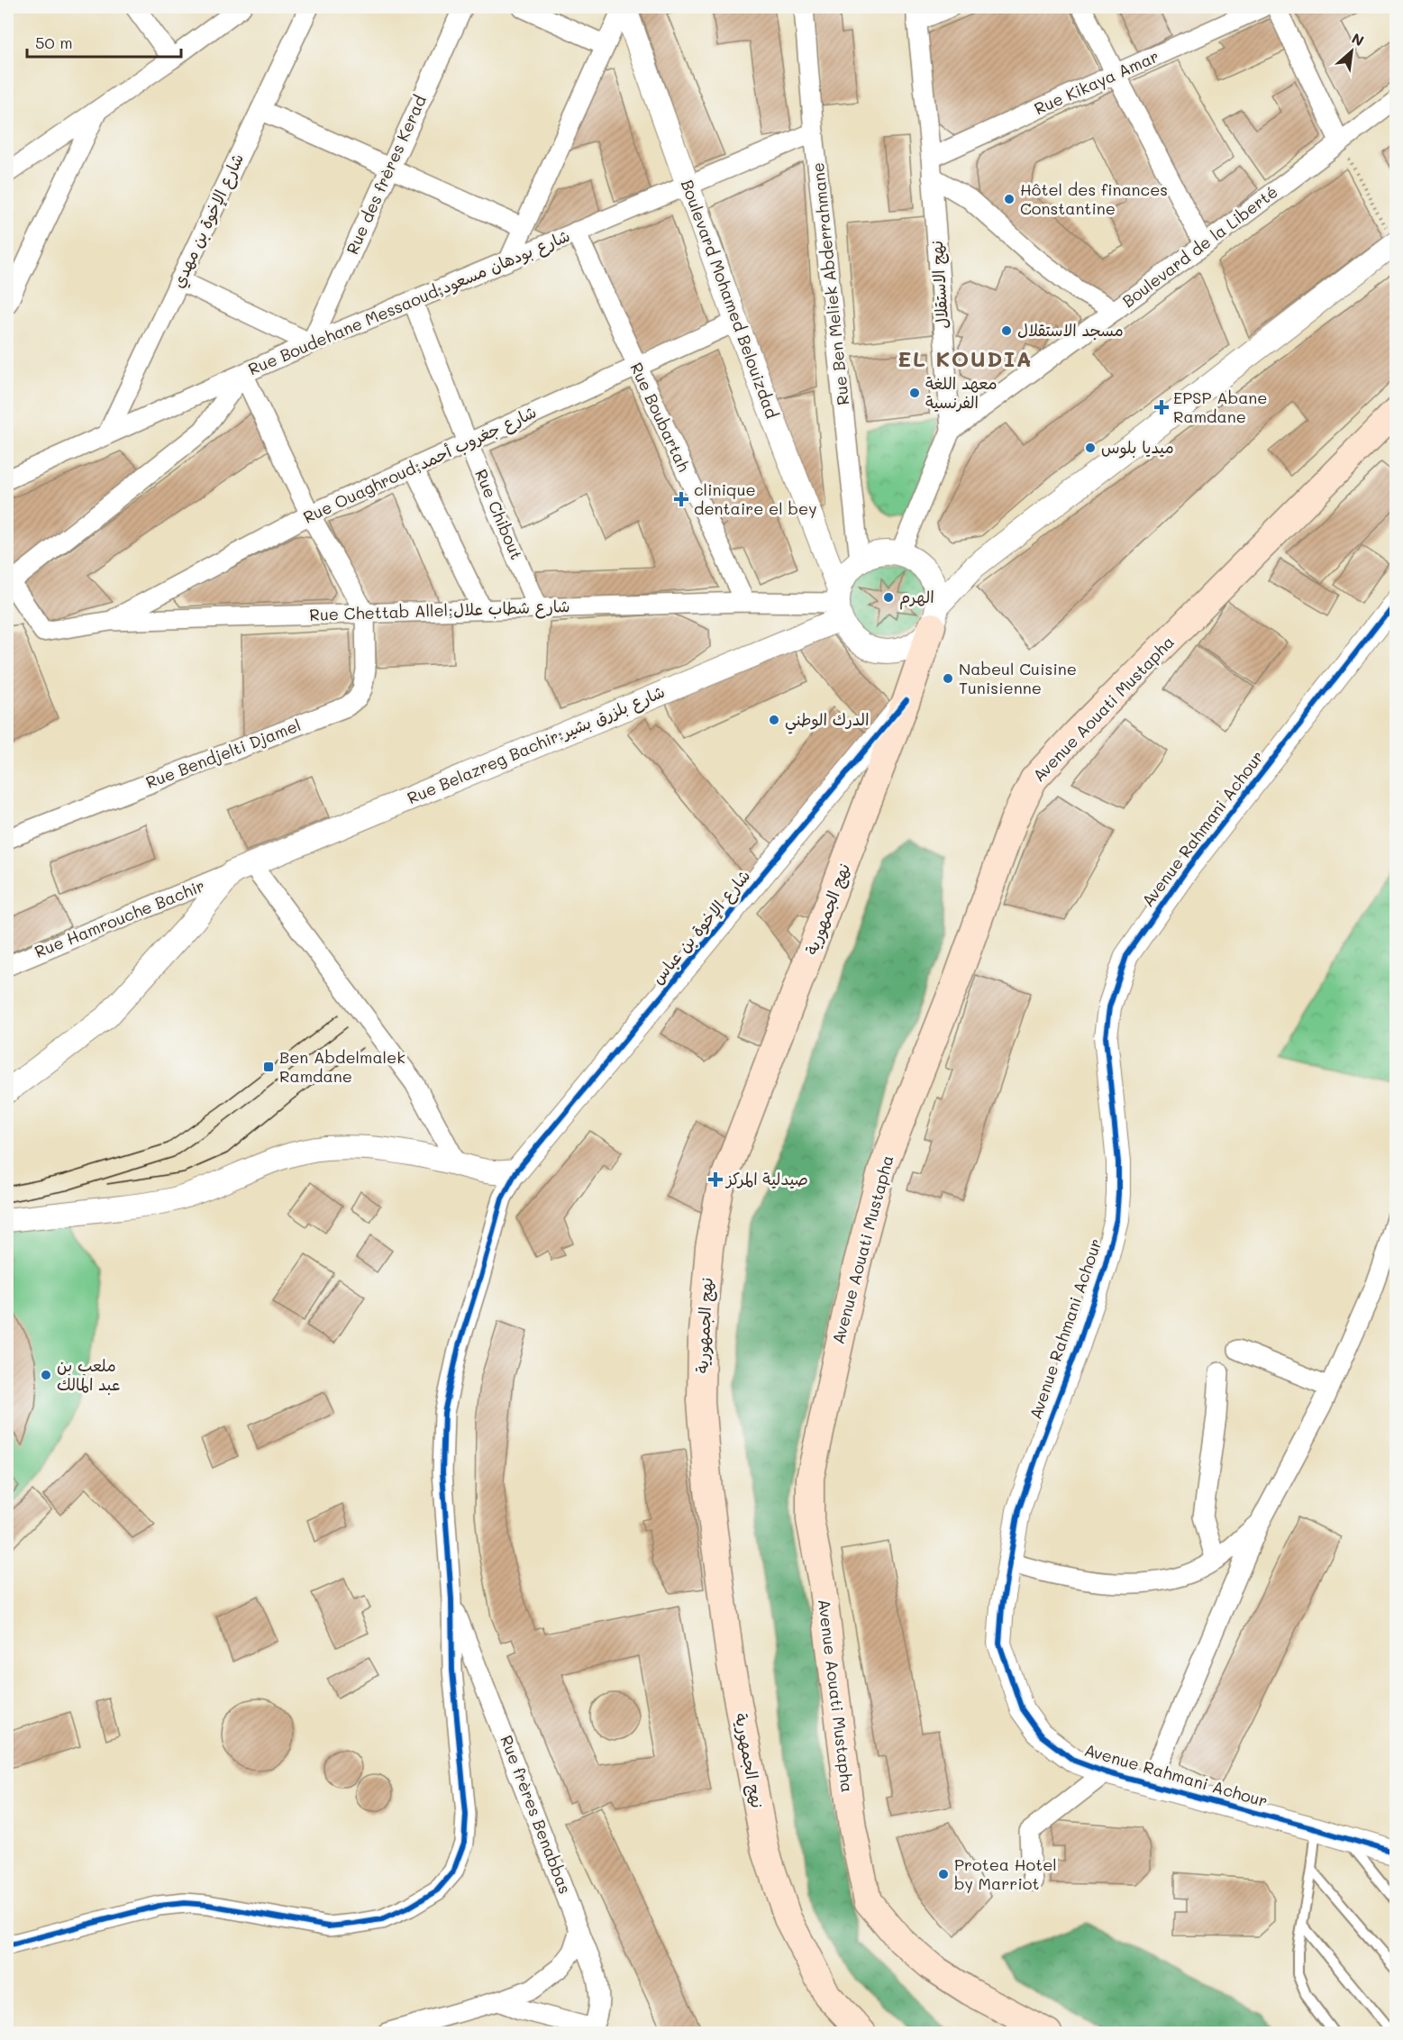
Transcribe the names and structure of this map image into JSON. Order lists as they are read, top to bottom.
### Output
{
  "streets": {
    "main road": ["Avenue Aouati Mustapha", "نهج الجمهورية"],
    "street": [
      "Rue Kikaya Amar",
      "Rue des frères Kerad",
      "شارع الإخوة بن مهدي",
      "Boulevard de la Liberté",
      "Rue Ben Meliek Abderrahmane",
      "نهج الاستقلال",
      "Boulevard Mohamed Belouizdad",
      "Rue Boudehane Messaoud;شارع بودهان مسعود",
      "Rue Boubartah",
      "Rue Ouaghroud;شارع جغروب أحمد",
      "Rue Chibout",
      "Rue Chettab Allel;شارع شطاب علال",
      "Rue Belazreg Bachir;شارع بلزرق بشير",
      "Rue Bendjelti Djamel",
      "Avenue Rahmani Achour",
      "Rue Hamrouche Bachir",
      "شارع الإخوة بن عباس",
      "Rue frères Benabbas"
    ]
  },
  "crossings": [
    ["Rue Kikaya Amar", "نهج الاستقلال"],
    ["Rue des frères Kerad", "Rue Boudehane Messaoud;شارع بودهان مسعود"],
    ["شارع الإخوة بن مهدي", "Rue Boudehane Messaoud;شارع بودهان مسعود"],
    ["Boulevard de la Liberté", "نهج الاستقلال"],
    ["Rue Ben Meliek Abderrahmane", "نهج الاستقلال"],
    ["Rue Ben Meliek Abderrahmane", "Boulevard Mohamed Belouizdad"],
    ["Rue Ben Meliek Abderrahmane", "Rue Boudehane Messaoud;شارع بودهان مسعود"],
    ["Rue Ben Meliek Abderrahmane", "Rue Chettab Allel;شارع شطاب علال"],
    ["Rue Ben Meliek Abderrahmane", "Rue Belazreg Bachir;شارع بلزرق بشير"],
    ["Rue Ben Meliek Abderrahmane", "نهج الجمهورية"],
    ["نهج الاستقلال", "Boulevard Mohamed Belouizdad"],
    ["نهج الاستقلال", "Rue Chettab Allel;شارع شطاب علال"],
    ["نهج الاستقلال", "Rue Belazreg Bachir;شارع بلزرق بشير"],
    ["نهج الاستقلال", "نهج الجمهورية"],
    ["Boulevard Mohamed Belouizdad", "Rue Boudehane Messaoud;شارع بودهان مسعود"],
    ["Boulevard Mohamed Belouizdad", "Rue Ouaghroud;شارع جغروب أحمد"],
    ["Boulevard Mohamed Belouizdad", "Rue Chettab Allel;شارع شطاب علال"],
    ["Boulevard Mohamed Belouizdad", "Rue Belazreg Bachir;شارع بلزرق بشير"],
    ["Boulevard Mohamed Belouizdad", "نهج الجمهورية"],
    ["Rue Boudehane Messaoud;شارع بودهان مسعود", "Rue Boubartah"],
    ["Rue Boudehane Messaoud;شارع بودهان مسعود", "Rue Chibout"],
    ["Rue Boubartah", "Rue Ouaghroud;شارع جغروب أحمد"],
    ["Rue Boubartah", "Rue Chettab Allel;شارع شطاب علال"],
    ["Rue Ouaghroud;شارع جغروب أحمد", "Rue Chibout"],
    ["Rue Ouaghroud;شارع جغروب أحمد", "Rue Chettab Allel;شارع شطاب علال"],
    ["Rue Chibout", "Rue Chettab Allel;شارع شطاب علال"],
    ["Rue Chettab Allel;شارع شطاب علال", "Rue Belazreg Bachir;شارع بلزرق بشير"],
    ["Rue Chettab Allel;شارع شطاب علال", "Rue Bendjelti Djamel"],
    ["Rue Chettab Allel;شارع شطاب علال", "نهج الجمهورية"],
    ["Rue Belazreg Bachir;شارع بلزرق بشير", "نهج الجمهورية"],
    ["Rue Belazreg Bachir;شارع بلزرق بشير", "Rue Hamrouche Bachir"],
    ["نهج الجمهورية", "شارع الإخوة بن عباس"]
  ],
  "districts": ["EL KOUDIA"],
  "places": {
    "other": [
      "Hôtel des finances Constantine",
      "مسجد الاستقلال",
      "معهد اللغة الفرنسية",
      "ميديا بلوس",
      "الهرم",
      "Nabeul Cuisine Tunisienne",
      "الدرك الوطني",
      "ملعب بن عبد المالك",
      "Protea Hotel by Marriot"
    ],
    "health": ["EPSP Abane Ramdane", "clinique dentaire el bey", "صيدلية المركز"],
    "transit": ["Ben Abdelmalek Ramdane"]
  },
  "scale_bar": "50 m",
  "north": "top right"
}
